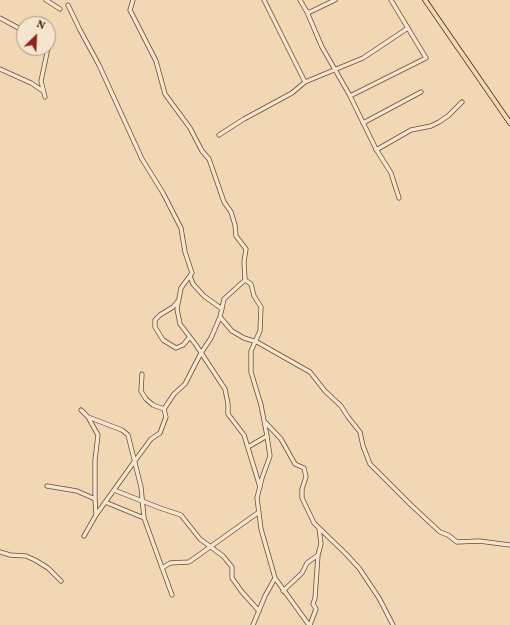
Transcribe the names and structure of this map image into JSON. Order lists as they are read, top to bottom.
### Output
{
  "north": "top right"
}
